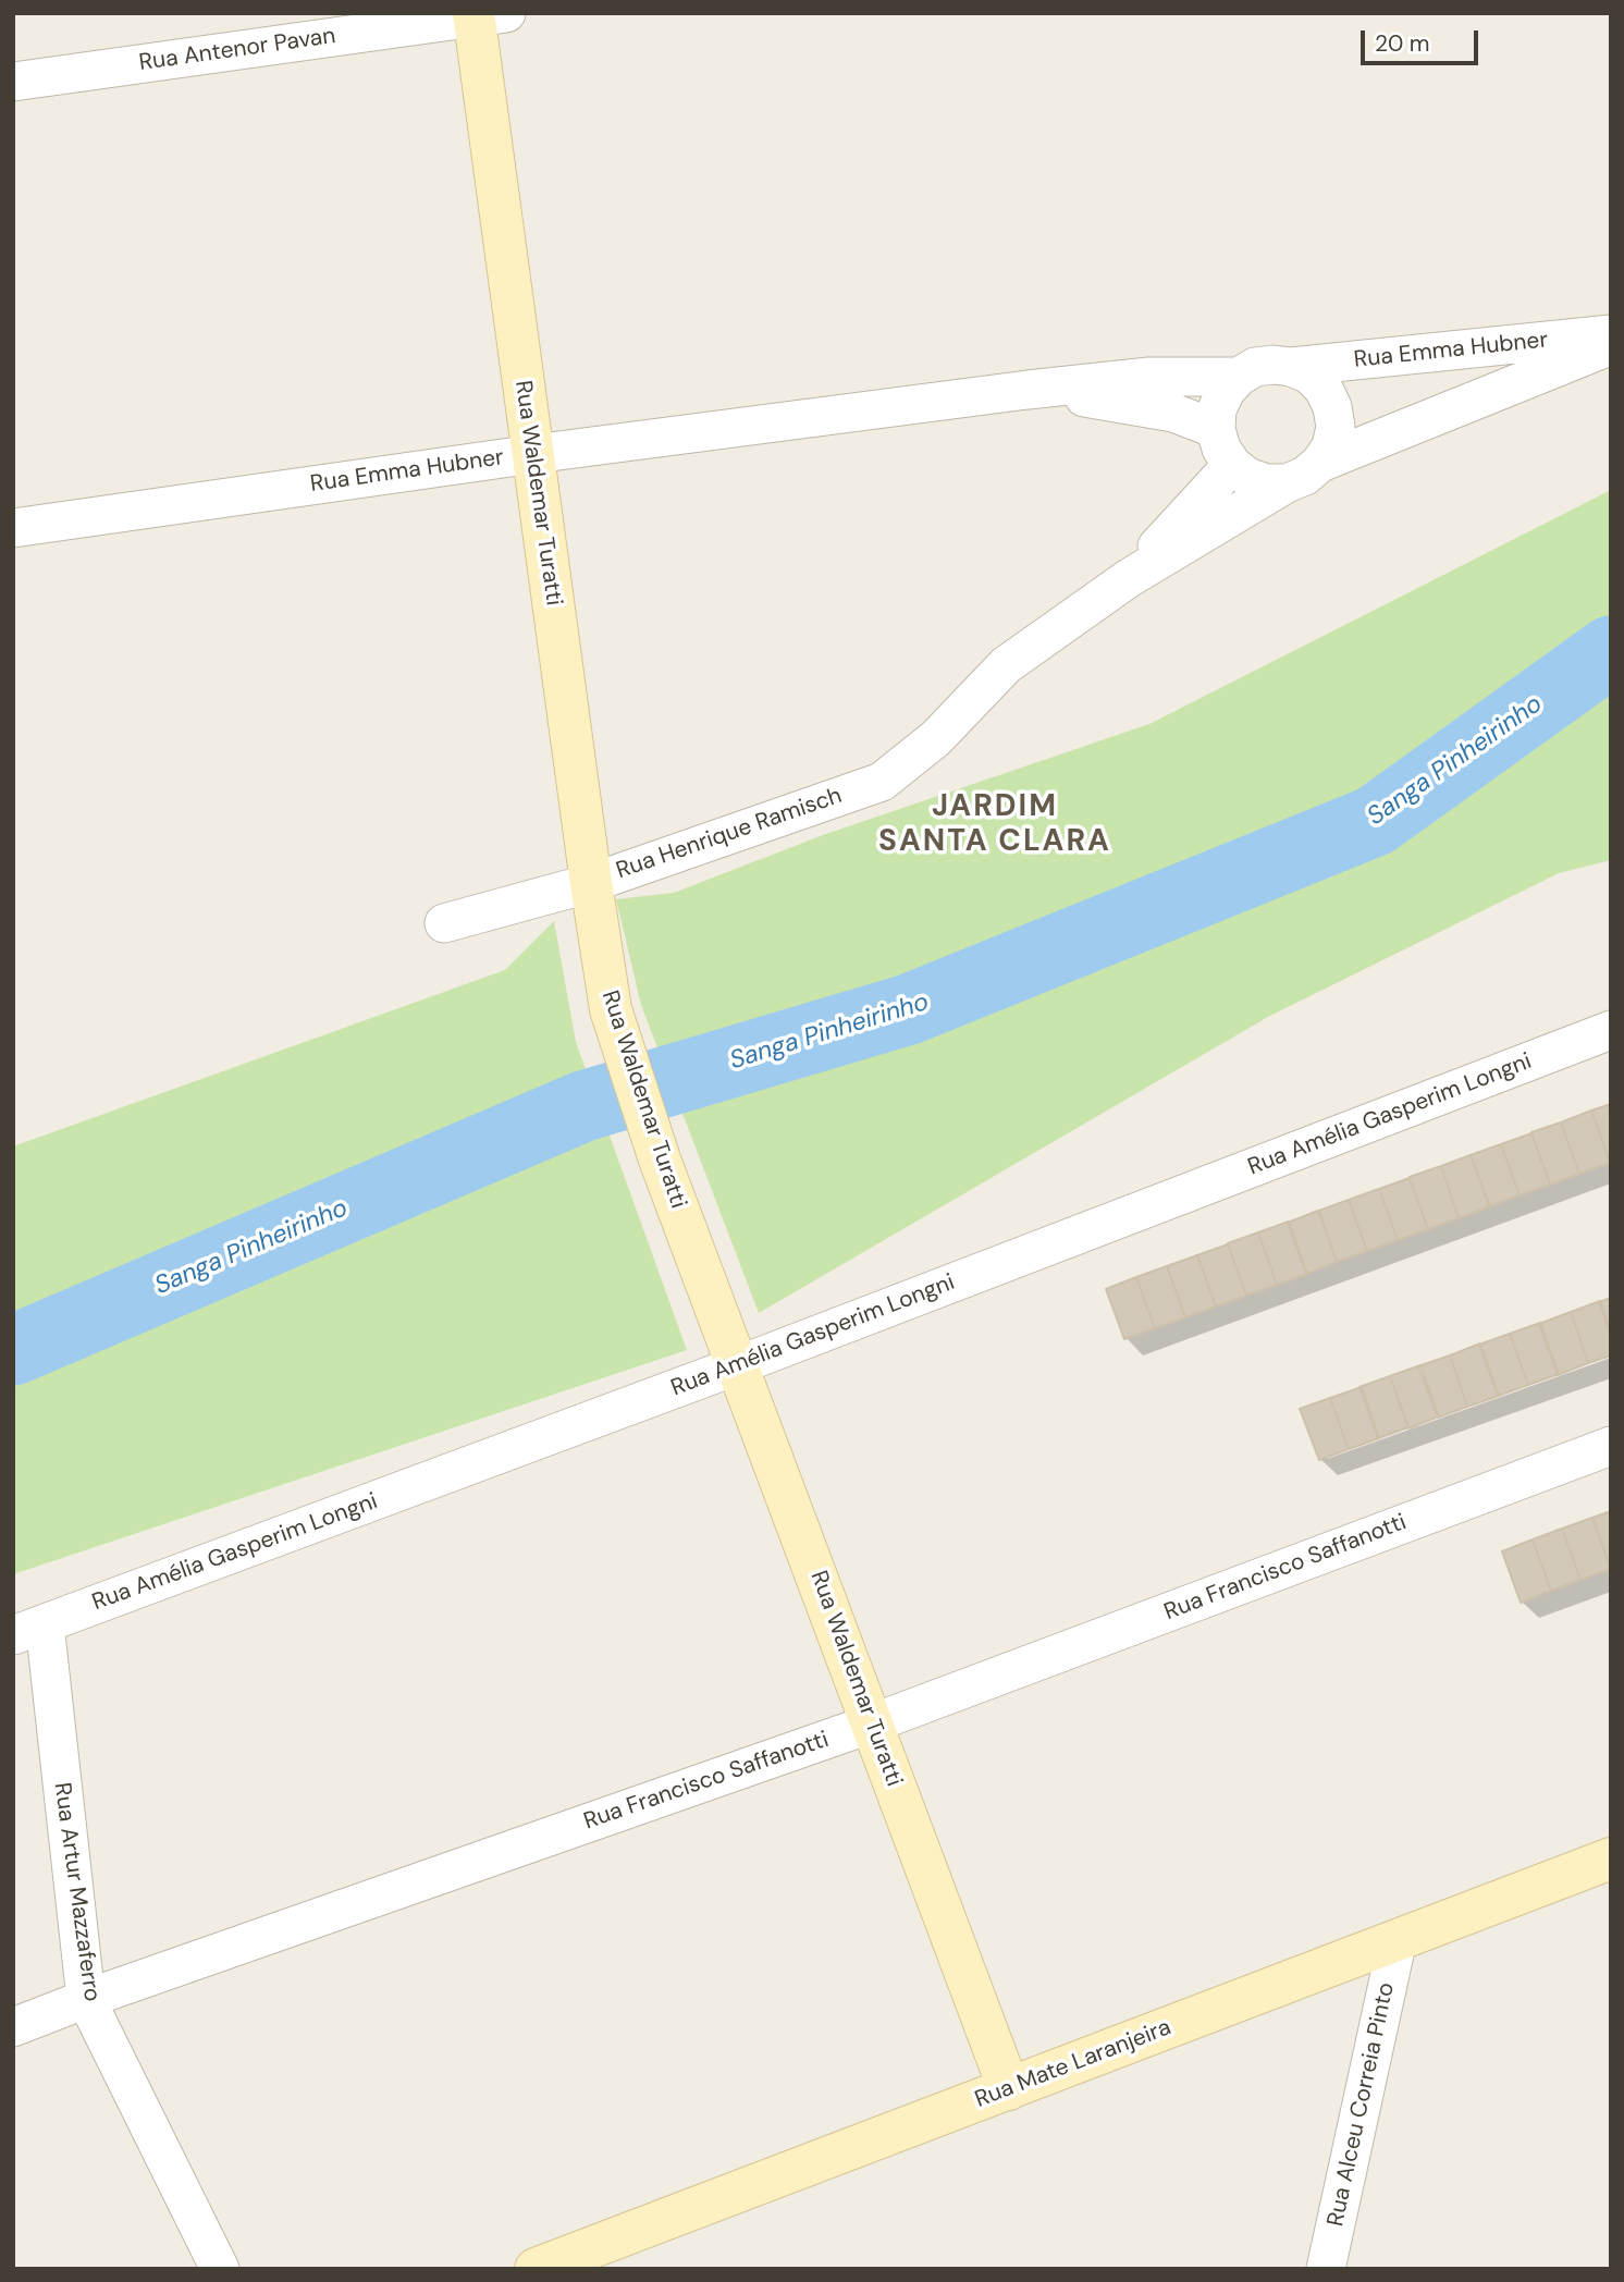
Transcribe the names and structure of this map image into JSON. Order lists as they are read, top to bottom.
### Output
{
  "streets": {
    "street": [
      "Rua Antenor Pavan",
      "Rua Emma Hubner",
      "Rua Waldemar Turatti",
      "Rua Henrique Ramisch",
      "Rua Amélia Gasperim Longni",
      "Rua Francisco Saffanotti",
      "Rua Artur Mazzaferro",
      "Rua Mate Laranjeira",
      "Rua Alceu Correia Pinto"
    ]
  },
  "crossings": [
    ["Rua Antenor Pavan", "Rua Waldemar Turatti"],
    ["Rua Emma Hubner", "Rua Waldemar Turatti"],
    ["Rua Emma Hubner", "Rua Henrique Ramisch"],
    ["Rua Waldemar Turatti", "Rua Henrique Ramisch"],
    ["Rua Waldemar Turatti", "Rua Amélia Gasperim Longni"],
    ["Rua Waldemar Turatti", "Rua Francisco Saffanotti"],
    ["Rua Waldemar Turatti", "Rua Mate Laranjeira"],
    ["Rua Amélia Gasperim Longni", "Rua Artur Mazzaferro"],
    ["Rua Francisco Saffanotti", "Rua Artur Mazzaferro"],
    ["Rua Mate Laranjeira", "Rua Alceu Correia Pinto"]
  ],
  "districts": ["JARDIM SANTA CLARA"],
  "water": ["Sanga Pinheirinho"],
  "scale_bar": "20 m"
}
